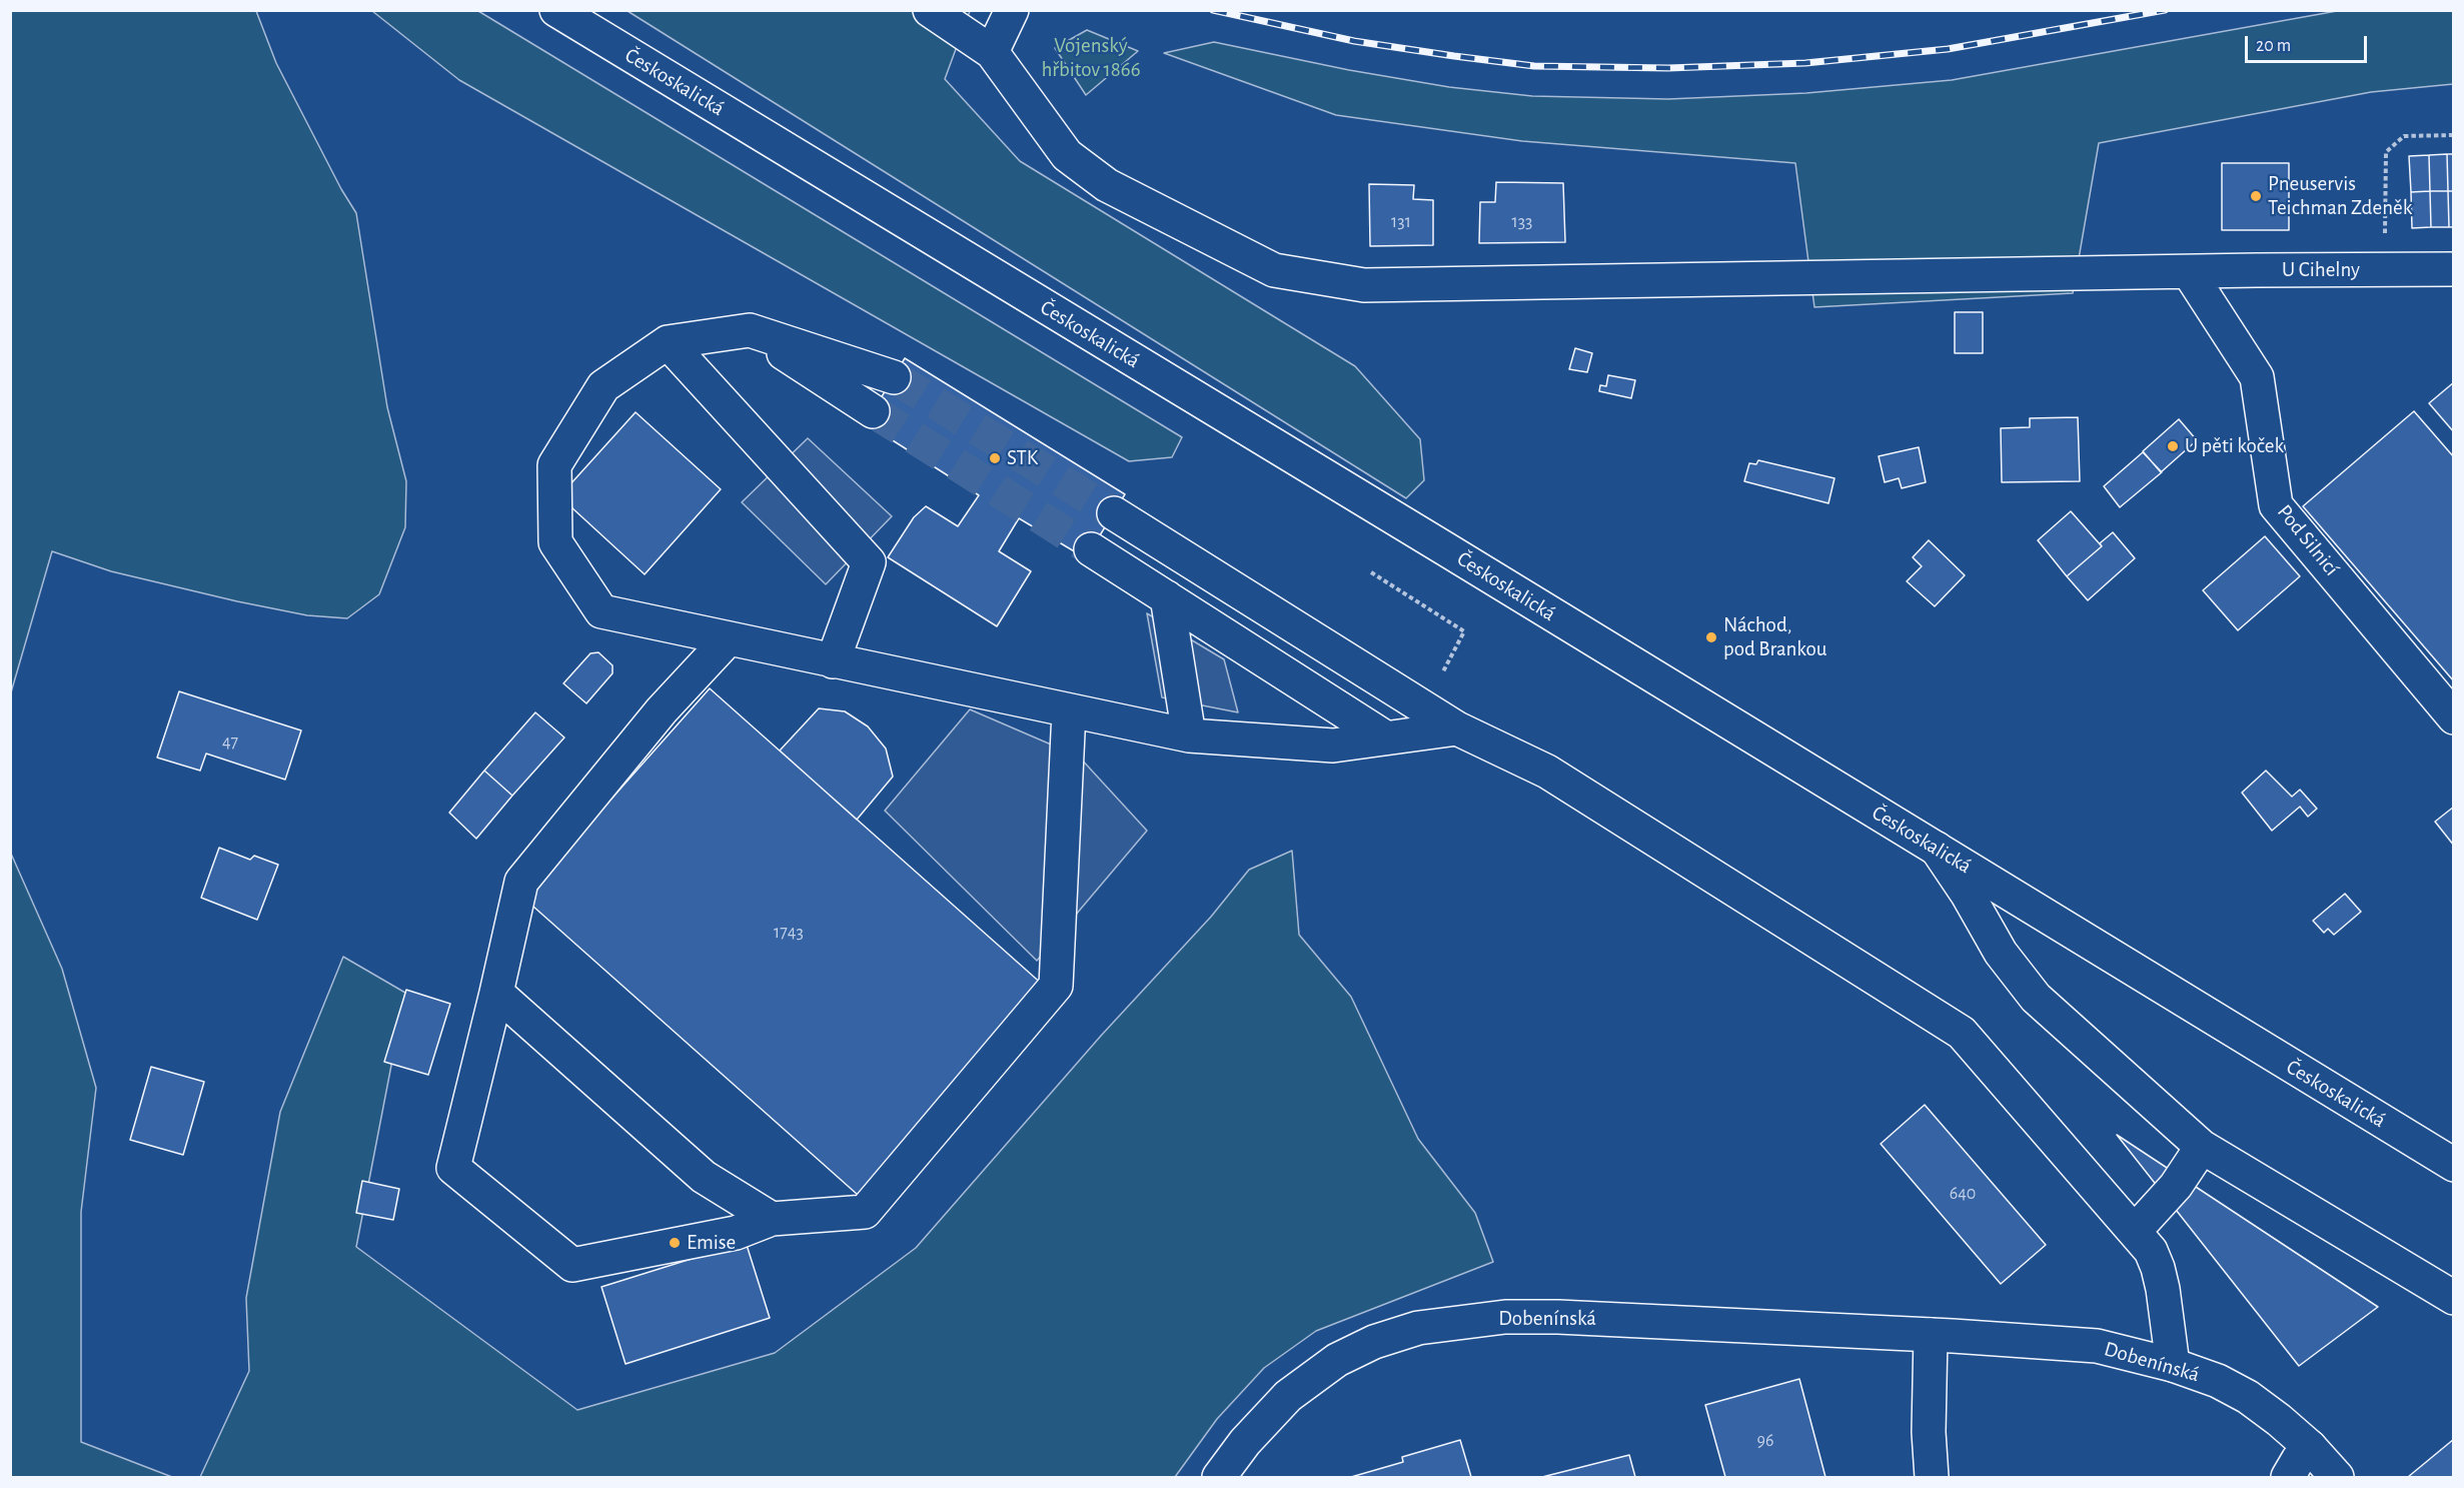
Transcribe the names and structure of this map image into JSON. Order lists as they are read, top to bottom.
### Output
{
  "streets": {
    "main road": [
      "Českoskalická",
      "U Cihelny",
      "Pod Silnicí",
      "Dobenínská"
    ]
  },
  "crossings": [
    ["U Cihelny", "Pod Silnicí"]
  ],
  "parks": ["Vojenský hřbitov 1866"],
  "places": [
    "Pneuservis Teichman Zdeněk",
    "U pěti koček",
    "STK",
    "Náchod, pod Brankou",
    "Emise"
  ],
  "house_numbers": [
    "131",
    "133",
    "47",
    "1743",
    "640",
    "96"
  ],
  "scale_bar": "20 m"
}
